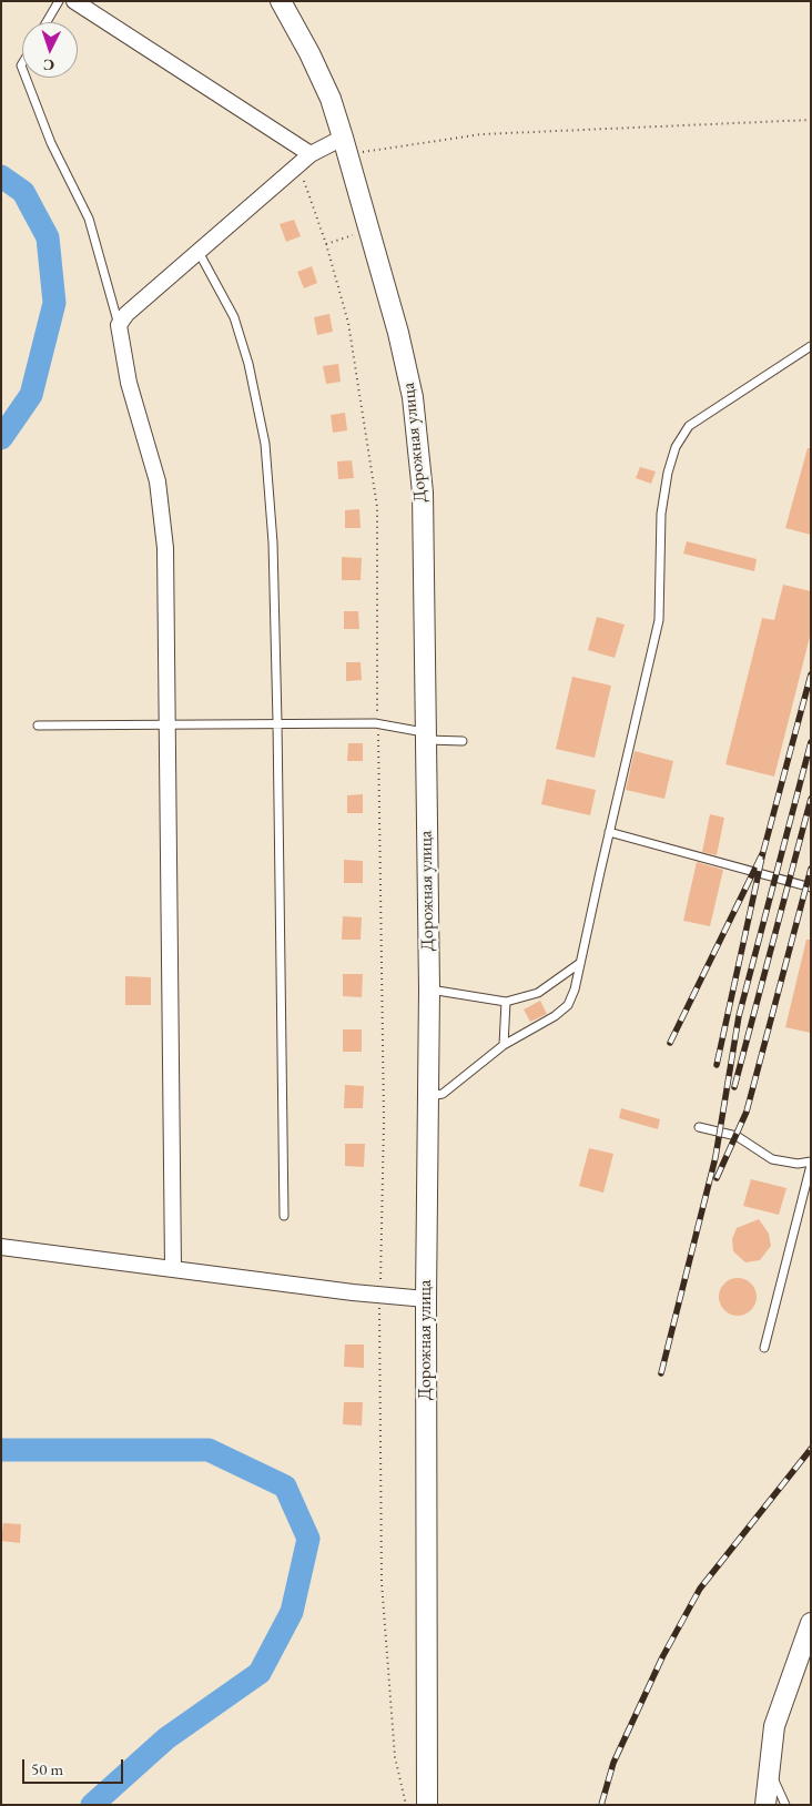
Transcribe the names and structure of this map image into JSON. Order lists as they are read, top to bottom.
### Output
{
  "streets": {
    "street": ["Дорожная улица"]
  },
  "scale_bar": "50 m",
  "north": "bottom"
}
